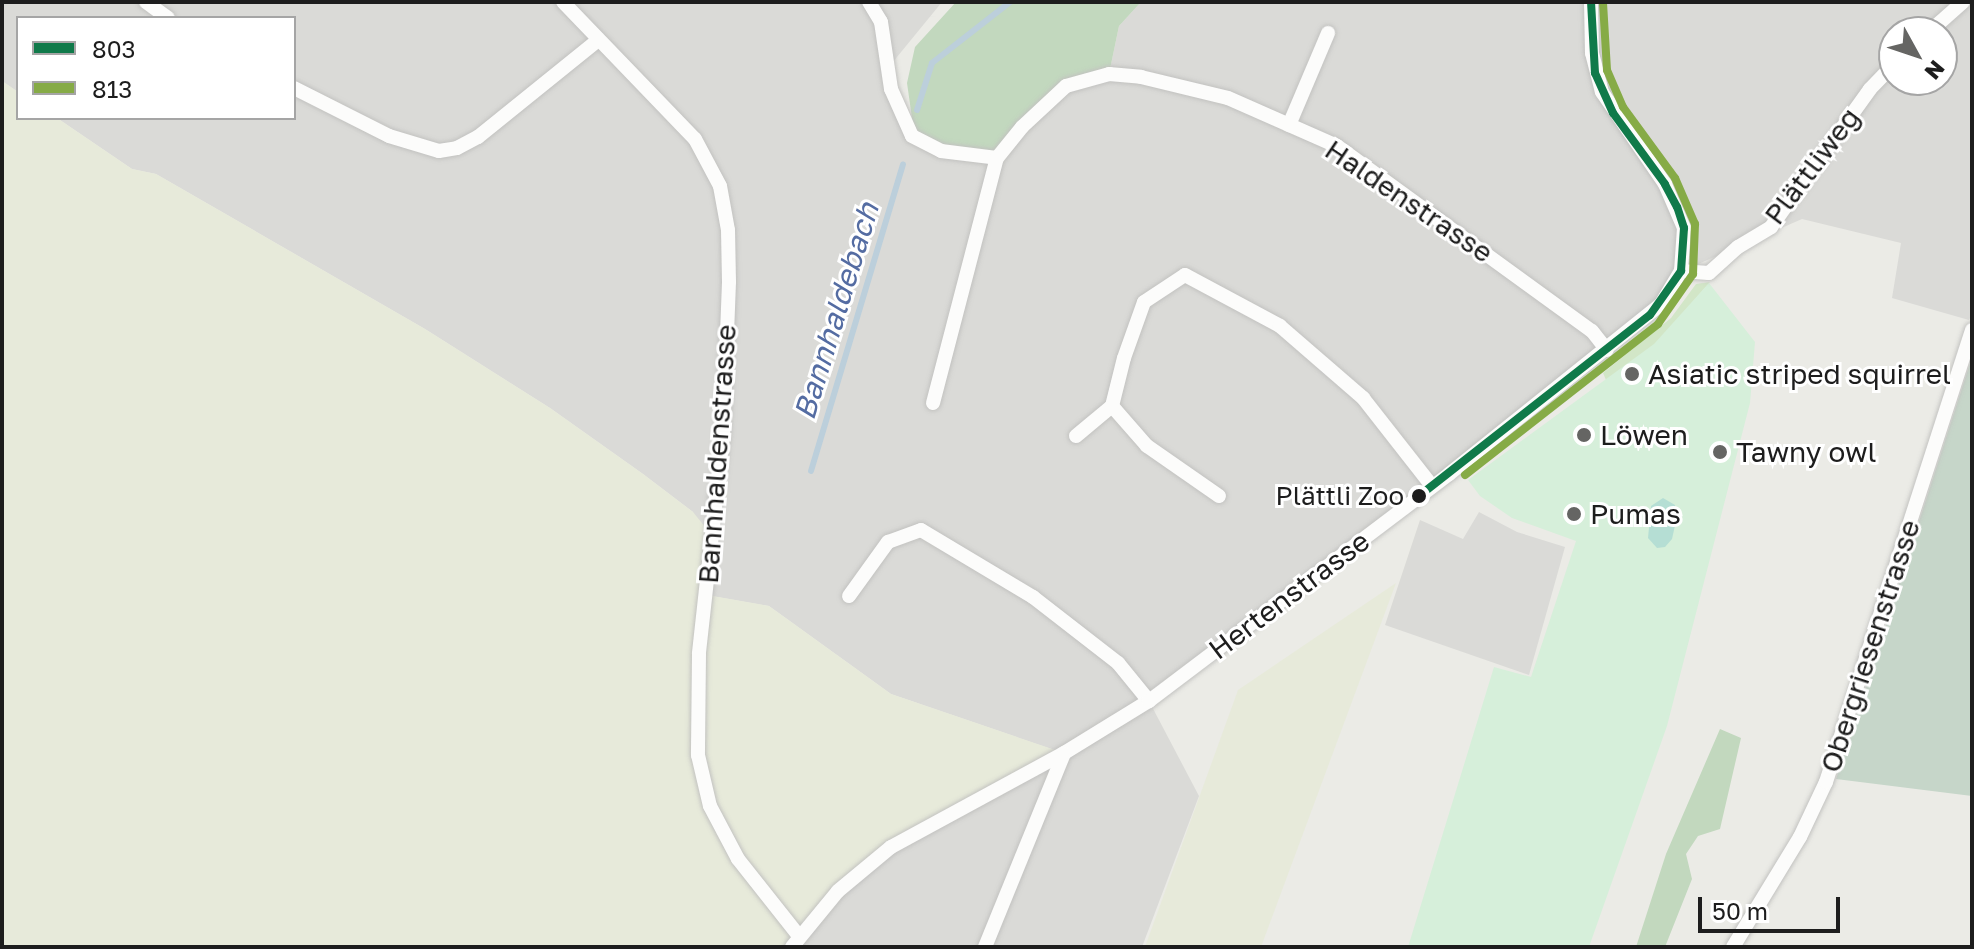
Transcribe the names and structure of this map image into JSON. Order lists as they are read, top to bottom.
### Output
{
  "streets": {
    "street": [
      "Plättliweg",
      "Haldenstrasse",
      "Bannhaldenstrasse",
      "Hertenstrasse",
      "Obergriesenstrasse"
    ]
  },
  "crossings": [
    ["Plättliweg", "Hertenstrasse"],
    ["Haldenstrasse", "Hertenstrasse"],
    ["Bannhaldenstrasse", "Hertenstrasse"]
  ],
  "water": ["Bannhaldebach"],
  "places": [
    "Asiatic striped squirrel",
    "Löwen",
    "Tawny owl",
    "Plättli Zoo",
    "Pumas"
  ],
  "lines": ["transit line 803", "transit line 813"],
  "legend": ["803", "813"],
  "scale_bar": "50 m",
  "north": "bottom right"
}
